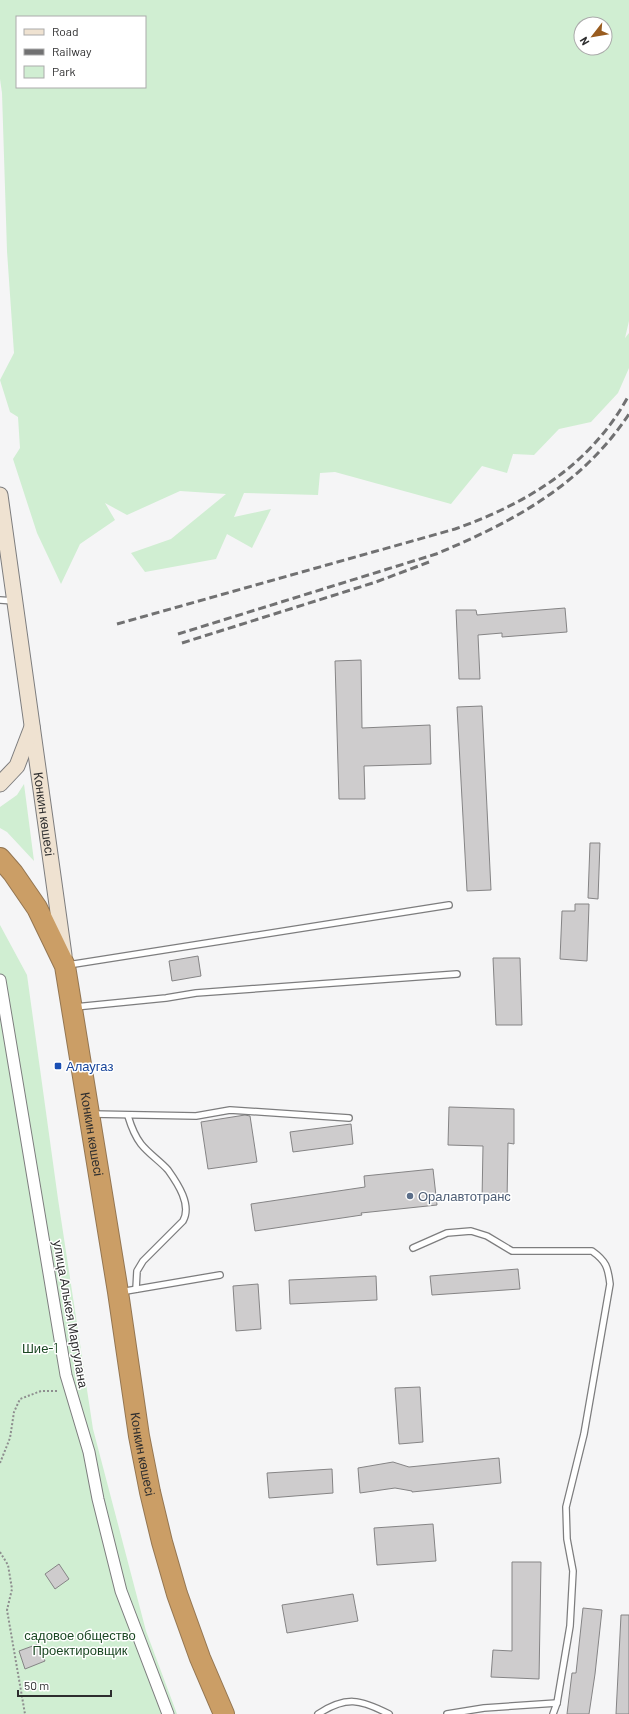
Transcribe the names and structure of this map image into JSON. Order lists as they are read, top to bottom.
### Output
{
  "streets": {
    "highway": ["Конкин көшесі"],
    "street": ["улица Алькея Маргулана"]
  },
  "parks": ["Шие-1", "садовое общество Проектировщик"],
  "places": {
    "transit": ["Алаугаз"],
    "other": ["Оралавтотранс"]
  },
  "legend": ["Road", "Railway", "Park"],
  "scale_bar": "50 m",
  "north": "bottom left"
}
